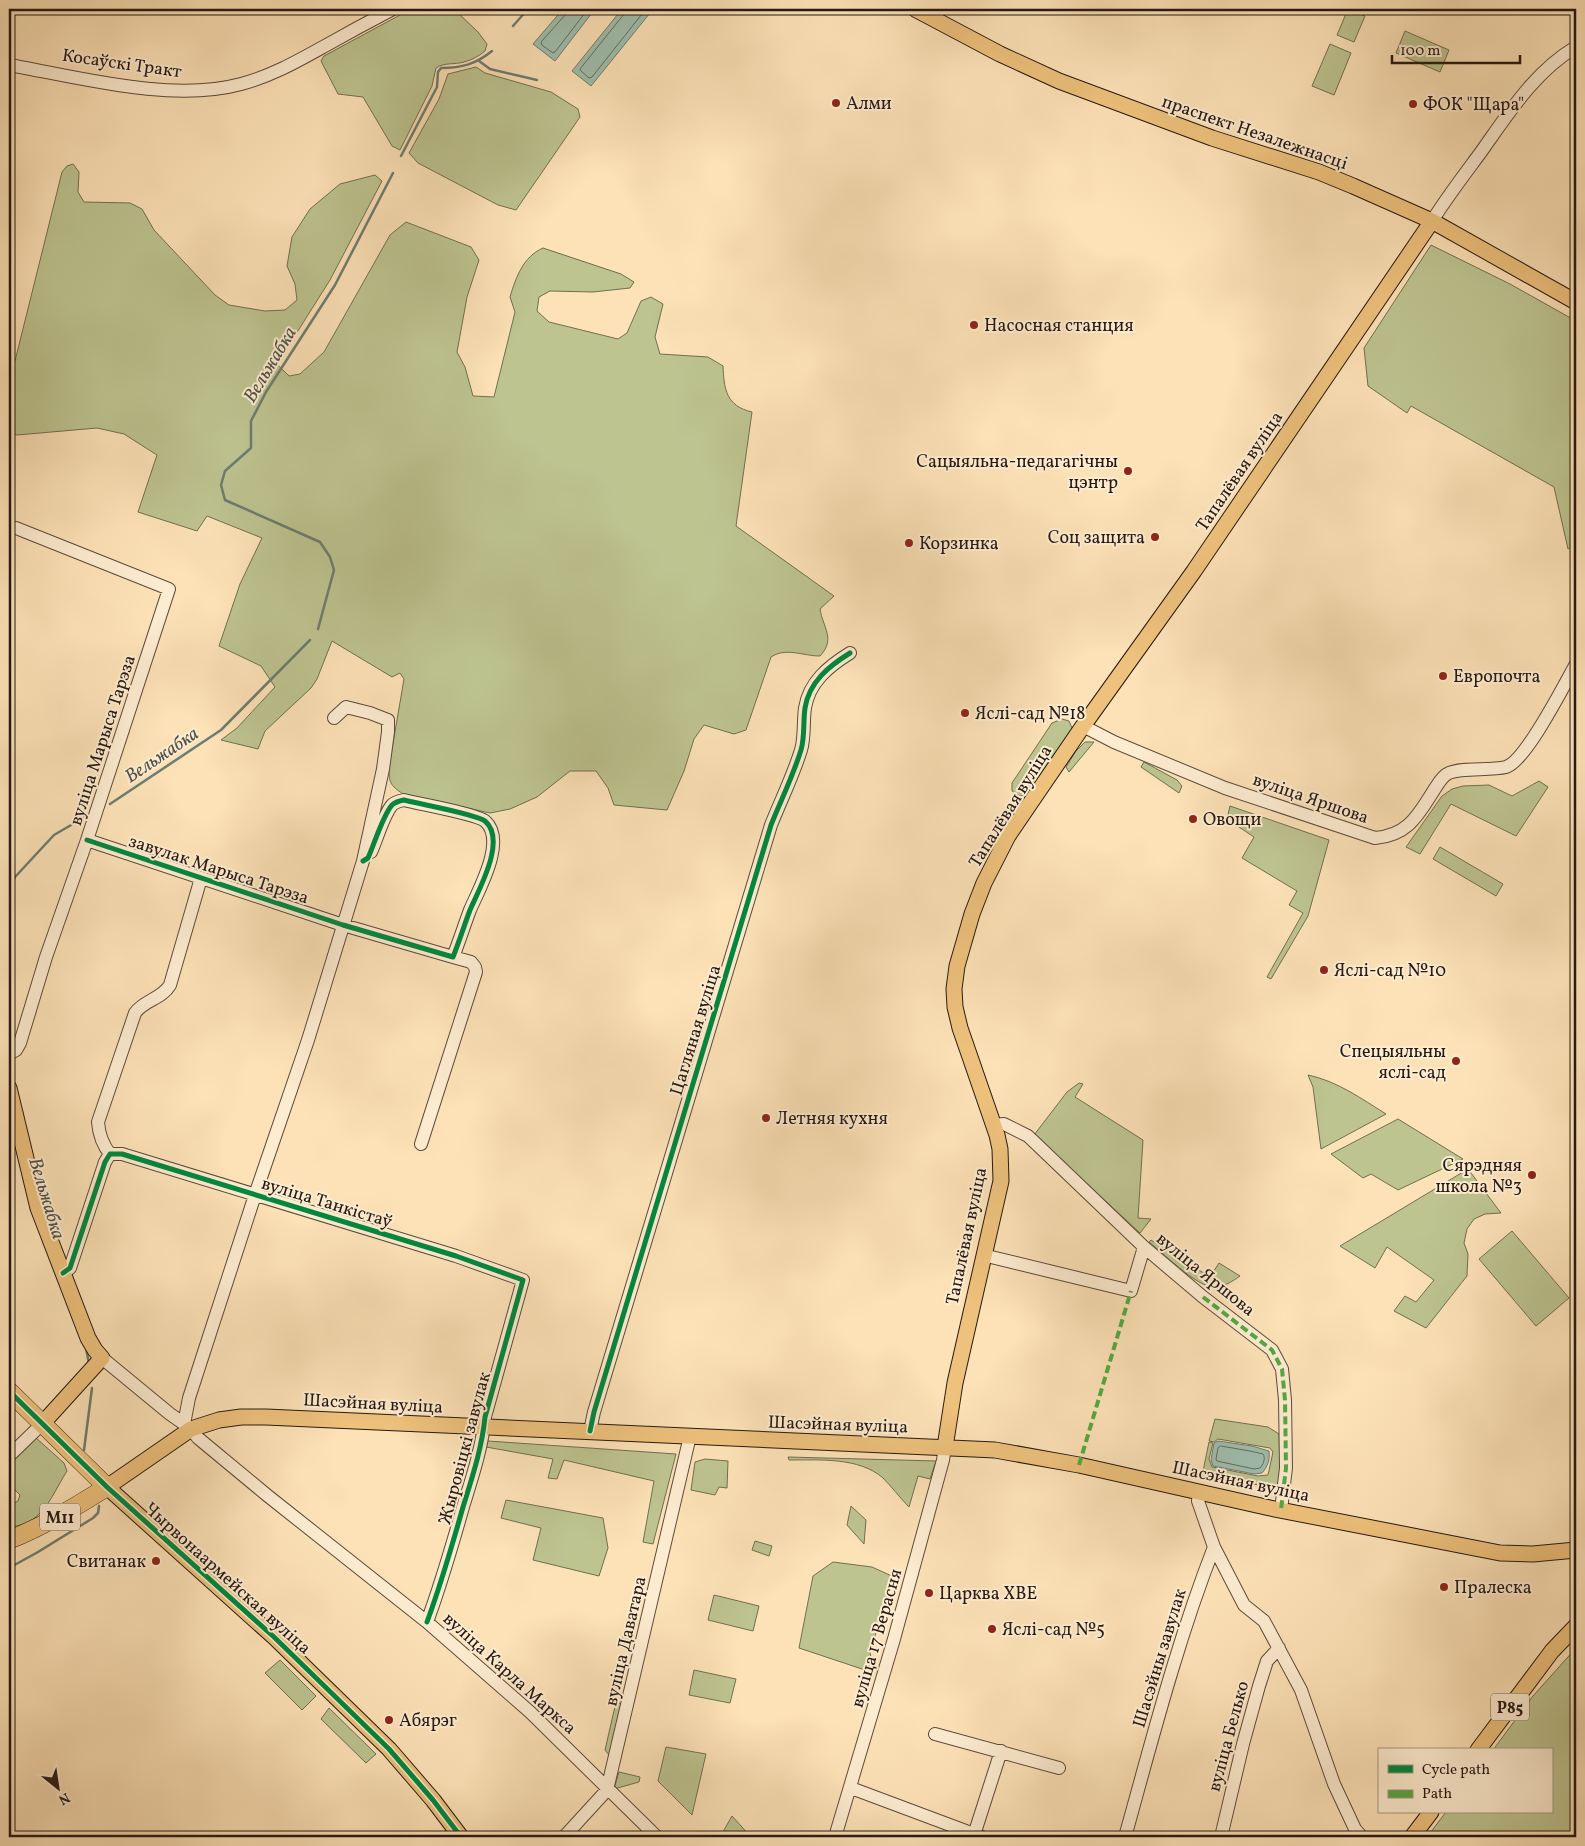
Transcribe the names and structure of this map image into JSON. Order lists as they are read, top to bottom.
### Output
{
  "streets": {
    "highway": ["М11", "Чырвонаармейская вуліца"],
    "main road": [
      "праспект Незалежнасці",
      "Тапалёвая вуліца",
      "Шасэйная вуліца",
      "Р85"
    ],
    "street": [
      "Косаўскі Тракт",
      "вуліца Марыса Тарэза",
      "вуліца Яршова",
      "завулак Марыса Тарэза",
      "Цагляная вуліца",
      "вуліца Танкістаў",
      "Жыровіцкі завулак",
      "вуліца 17 Верасня",
      "вуліца Даватара",
      "Шасэйны завулак",
      "вуліца Карла Маркса",
      "вуліца Белько"
    ]
  },
  "crossings": [
    ["праспект Незалежнасці", "Тапалёвая вуліца"],
    ["Тапалёвая вуліца", "вуліца Яршова"],
    ["Тапалёвая вуліца", "Шасэйная вуліца"],
    ["Тапалёвая вуліца", "вуліца 17 Верасня"],
    ["вуліца Марыса Тарэза", "завулак Марыса Тарэза"],
    ["вуліца Яршова", "Шасэйная вуліца"],
    ["завулак Марыса Тарэза", "вуліца Танкістаў"],
    ["Цагляная вуліца", "Шасэйная вуліца"],
    ["вуліца Танкістаў", "Шасэйная вуліца"],
    ["вуліца Танкістаў", "Жыровіцкі завулак"],
    ["вуліца Танкістаў", "вуліца Карла Маркса"],
    ["Шасэйная вуліца", "Жыровіцкі завулак"],
    ["Шасэйная вуліца", "М11"],
    ["Шасэйная вуліца", "Чырвонаармейская вуліца"],
    ["Шасэйная вуліца", "вуліца 17 Верасня"],
    ["Шасэйная вуліца", "вуліца Даватара"],
    ["Шасэйная вуліца", "вуліца Карла Маркса"],
    ["Жыровіцкі завулак", "вуліца Карла Маркса"],
    ["М11", "Чырвонаармейская вуліца"],
    ["вуліца Даватара", "вуліца Карла Маркса"]
  ],
  "water": ["Вельжабка"],
  "places": [
    "Алми",
    "ФОК \"Щара\"",
    "Насосная станция",
    "Сацыяльна-педагагічны цэнтр",
    "Соц защита",
    "Корзинка",
    "Европочта",
    "Яслі-сад №18",
    "Овощи",
    "Яслі-сад №10",
    "Спецыяльны яслі-сад",
    "Летняя кухня",
    "Сярэдняя школа №3",
    "Свитанак",
    "Пралеска",
    "Царква ХВЕ",
    "Яслі-сад №5",
    "Абярэг"
  ],
  "legend": ["Cycle path", "Path"],
  "scale_bar": "100 m",
  "north": "bottom right"
}
